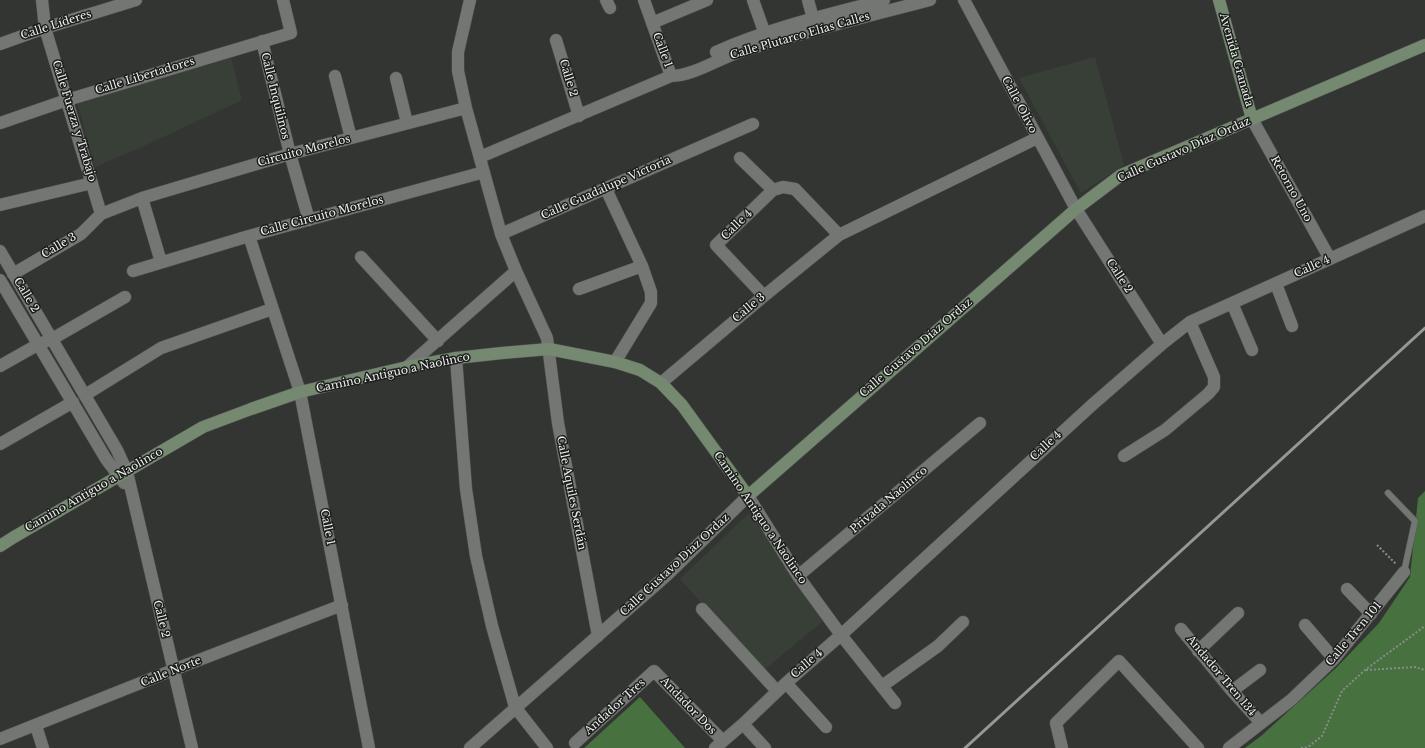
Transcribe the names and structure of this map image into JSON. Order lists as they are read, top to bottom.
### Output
{
  "streets": {
    "main road": ["Avenida Granada", "Calle Gustavo Díaz Ordaz", "Camino Antiguo a Naolinco"],
    "street": [
      "Calle Líderes",
      "Calle Plutarco Elías Calles",
      "Calle 1",
      "Calle Libertadores",
      "Calle 2",
      "Calle Inquilinos",
      "Calle Olivo",
      "Calle Fuerza y Trabajo",
      "Circuito Morelos",
      "Calle Guadalupe Victoria",
      "Retorno Uno",
      "Calle Circuito Morelos",
      "Calle 4",
      "Calle 3",
      "Calle Aquiles Serdán",
      "Privada Naolinco",
      "Calle Tren 101",
      "Calle Norte",
      "Andador Tren 134",
      "Andador Dos",
      "Andador Tres"
    ]
  },
  "crossings": [
    ["Calle Líderes", "Calle Fuerza y Trabajo"],
    ["Calle Plutarco Elías Calles", "Calle 1"],
    ["Calle Plutarco Elías Calles", "Calle 2"],
    ["Calle Plutarco Elías Calles", "Calle Aquiles Serdán"],
    ["Calle 1", "Calle Circuito Morelos"],
    ["Calle 1", "Camino Antiguo a Naolinco"],
    ["Calle 1", "Calle Norte"],
    ["Avenida Granada", "Calle Gustavo Díaz Ordaz"],
    ["Avenida Granada", "Retorno Uno"],
    ["Calle Libertadores", "Calle Inquilinos"],
    ["Calle Libertadores", "Calle Fuerza y Trabajo"],
    ["Calle 2", "Calle Olivo"],
    ["Calle 2", "Calle Gustavo Díaz Ordaz"],
    ["Calle 2", "Calle 4"],
    ["Calle 2", "Calle 3"],
    ["Calle 2", "Camino Antiguo a Naolinco"],
    ["Calle 2", "Calle Norte"],
    ["Calle Inquilinos", "Circuito Morelos"],
    ["Calle Inquilinos", "Calle Circuito Morelos"],
    ["Calle Olivo", "Calle Gustavo Díaz Ordaz"],
    ["Calle Olivo", "Calle 3"],
    ["Calle Fuerza y Trabajo", "Circuito Morelos"],
    ["Calle Fuerza y Trabajo", "Calle 3"],
    ["Calle Gustavo Díaz Ordaz", "Retorno Uno"],
    ["Calle Gustavo Díaz Ordaz", "Camino Antiguo a Naolinco"],
    ["Calle Gustavo Díaz Ordaz", "Calle Aquiles Serdán"],
    ["Circuito Morelos", "Calle 3"],
    ["Circuito Morelos", "Calle Aquiles Serdán"],
    ["Calle Guadalupe Victoria", "Calle Aquiles Serdán"],
    ["Retorno Uno", "Calle 4"],
    ["Calle Circuito Morelos", "Calle Aquiles Serdán"],
    ["Calle 4", "Calle 3"],
    ["Calle 4", "Camino Antiguo a Naolinco"],
    ["Calle 4", "Andador Dos"],
    ["Calle 3", "Camino Antiguo a Naolinco"],
    ["Camino Antiguo a Naolinco", "Calle Aquiles Serdán"],
    ["Camino Antiguo a Naolinco", "Privada Naolinco"],
    ["Calle Tren 101", "Andador Tren 134"],
    ["Andador Dos", "Andador Tres"]
  ]
}
